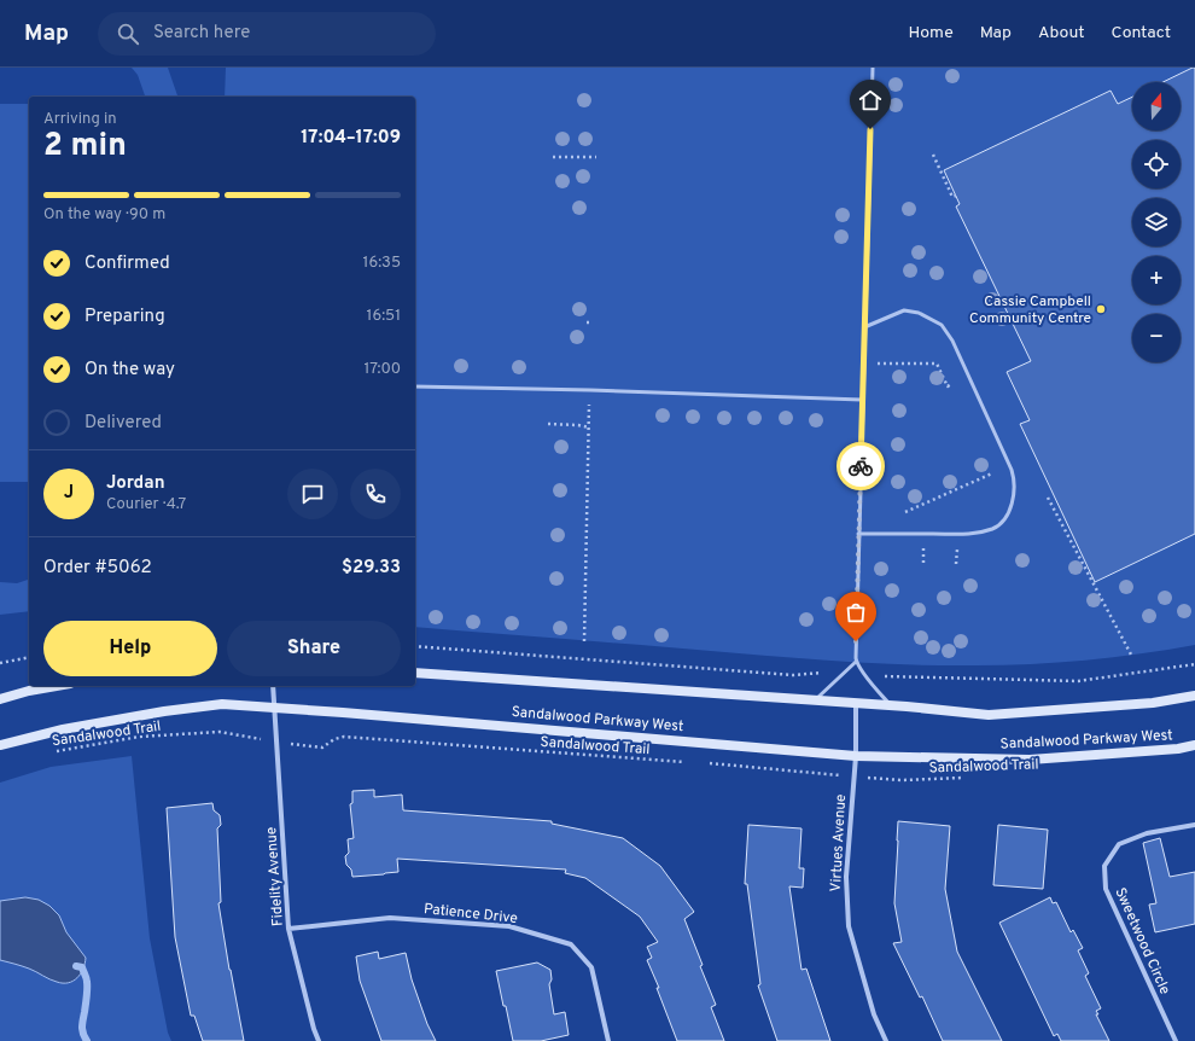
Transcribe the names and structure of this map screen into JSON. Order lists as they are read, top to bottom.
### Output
{
  "streets": {
    "main road": ["Sandalwood Parkway West"],
    "street": [
      "Virtues Avenue",
      "Fidelity Avenue",
      "Patience Drive",
      "Sweetwood Circle"
    ],
    "path": ["Sandalwood Trail"]
  },
  "crossings": [
    ["Sandalwood Parkway West", "Virtues Avenue"],
    ["Sandalwood Parkway West", "Fidelity Avenue"],
    ["Sandalwood Trail", "Virtues Avenue"],
    ["Sandalwood Trail", "Fidelity Avenue"],
    ["Fidelity Avenue", "Patience Drive"]
  ],
  "places": ["Cassie Campbell Community Centre"],
  "north": "top",
  "page": {
    "header": "Map",
    "search": "Search here",
    "nav": [
      "Home",
      "Map",
      "About",
      "Contact"
    ],
    "map_buttons": ["+", "−"],
    "heading": ["2 min", "Arriving in", "17:04–17:09"],
    "panel": [
      "Jordan",
      "Courier · 4.7",
      "Order #5062",
      "$29.33"
    ],
    "bar": "On the way · 90 m",
    "list": [
      ["Confirmed", "16:35"],
      ["Preparing", "16:51"],
      ["On the way", "17:00"],
      "Delivered"
    ],
    "round": "J",
    "buttons": ["Help", "Share"]
  }
}
